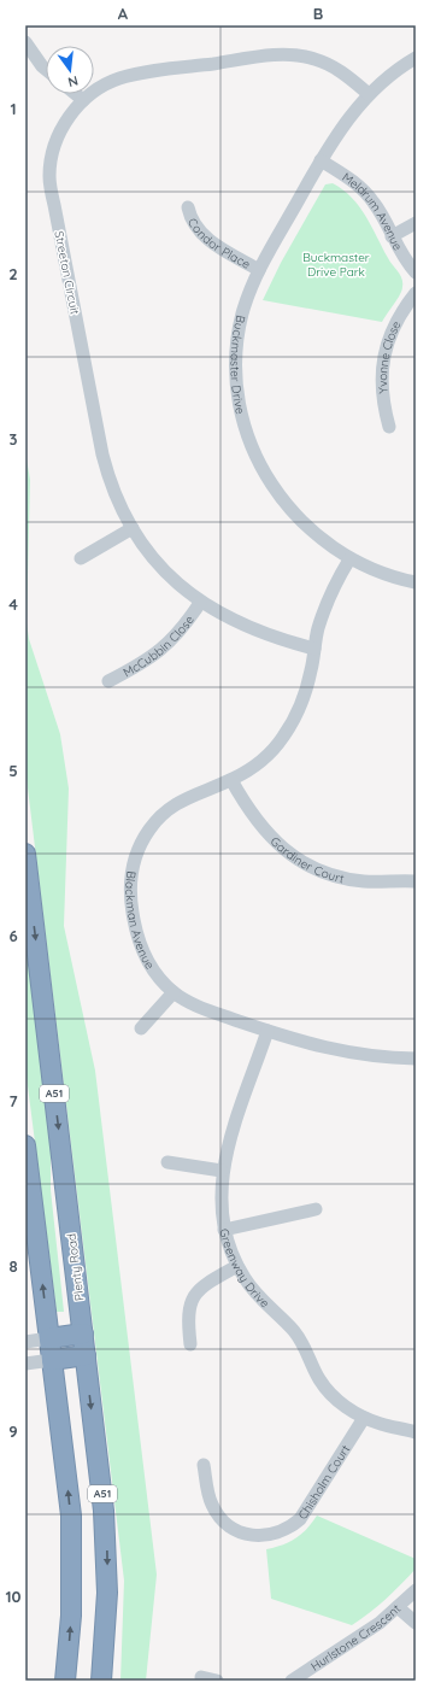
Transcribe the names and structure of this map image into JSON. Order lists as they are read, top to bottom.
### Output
{
  "streets": {
    "highway": ["A51", "Plenty Road"],
    "street": [
      "Meldrum Avenue",
      "Condor Place",
      "Streeton Circuit",
      "Yvonne Close",
      "Buckmaster Drive",
      "McCubbin Close",
      "Gardiner Court",
      "Blackman Avenue",
      "Greenway Drive",
      "Chisholm Court",
      "Hurlstone Crescent"
    ]
  },
  "crossings": [
    ["Meldrum Avenue", "Buckmaster Drive"],
    ["Condor Place", "Buckmaster Drive"],
    ["Streeton Circuit", "Buckmaster Drive"],
    ["Streeton Circuit", "McCubbin Close"],
    ["Streeton Circuit", "Blackman Avenue"],
    ["Buckmaster Drive", "Blackman Avenue"],
    ["Gardiner Court", "Blackman Avenue"],
    ["Blackman Avenue", "Greenway Drive"],
    ["Greenway Drive", "Chisholm Court"]
  ],
  "parks": ["Buckmaster Drive Park"],
  "north": "bottom",
  "grid": {
    "columns": ["A", "B"],
    "rows": [
      "1",
      "2",
      "3",
      "4",
      "5",
      "6",
      "7",
      "8",
      "9",
      "10"
    ]
  }
}
